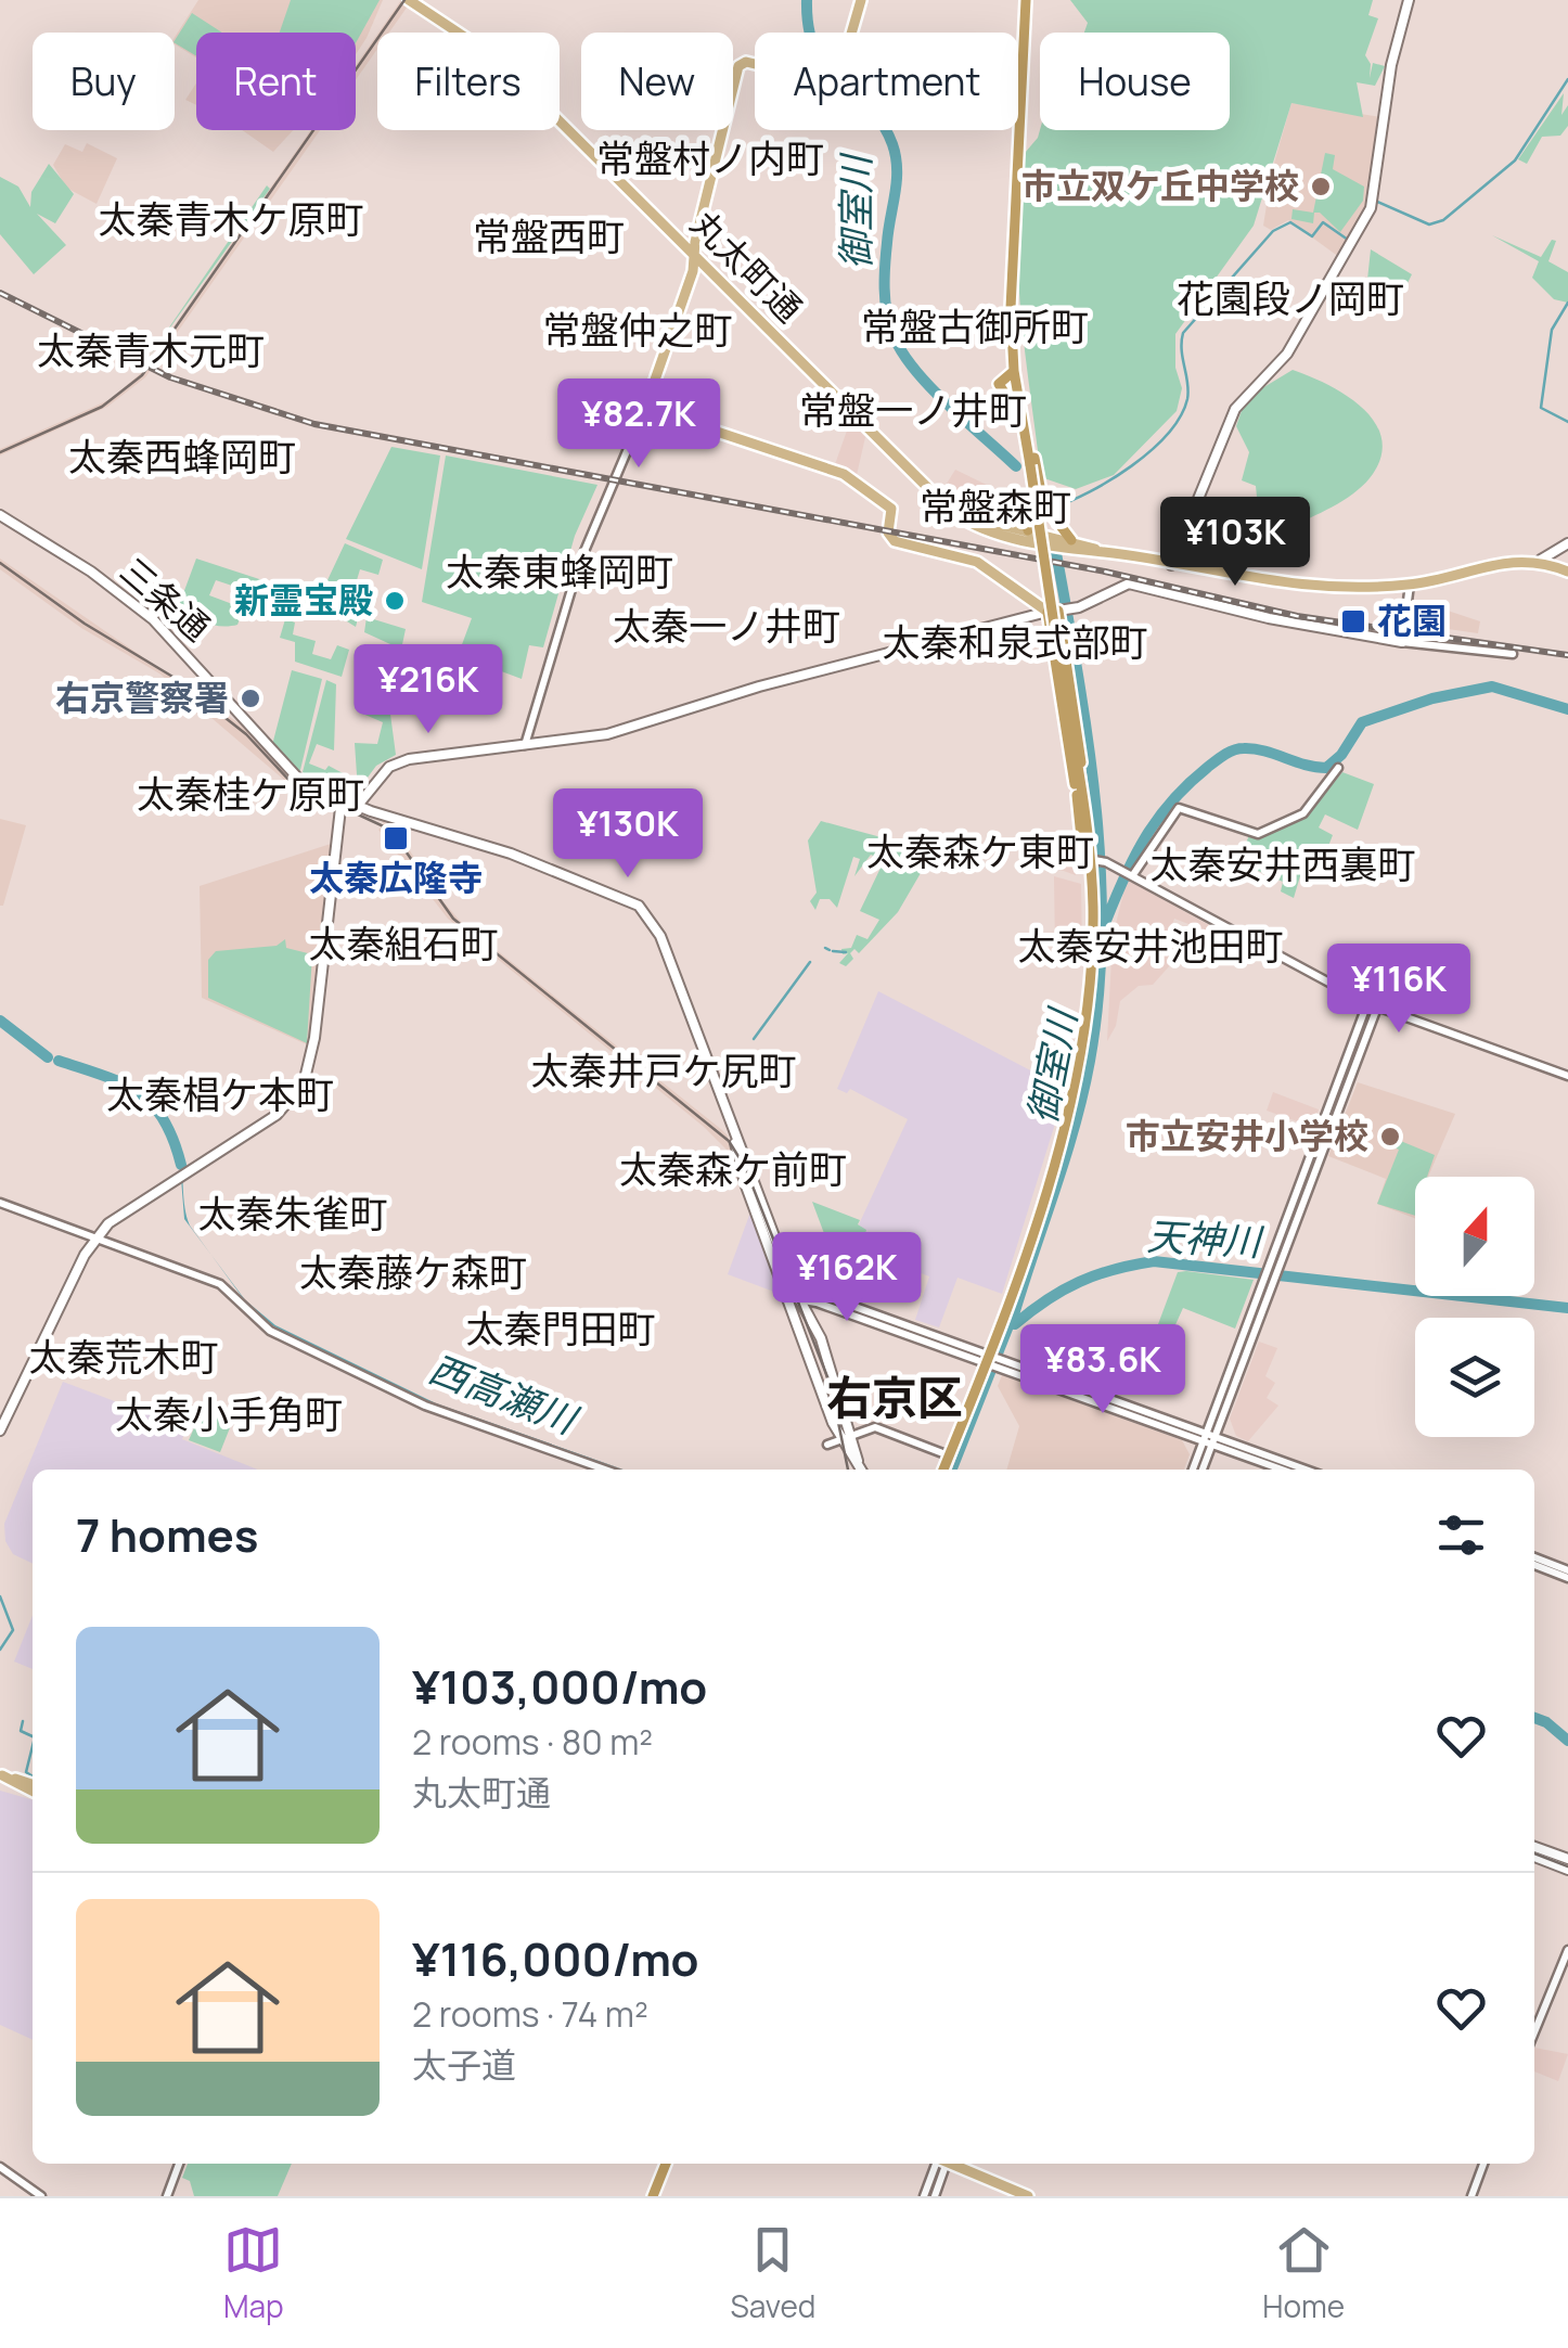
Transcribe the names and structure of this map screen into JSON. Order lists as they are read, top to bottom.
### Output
{
  "streets": {
    "main road": ["丸太町通", "三条通"]
  },
  "districts": [
    "常盤村ノ内町",
    "太秦青木ケ原町",
    "常盤西町",
    "花園段ノ岡町",
    "常盤古御所町",
    "常盤仲之町",
    "太秦青木元町",
    "常盤一ノ井町",
    "太秦西蜂岡町",
    "常盤森町",
    "太秦東蜂岡町",
    "太秦一ノ井町",
    "太秦和泉式部町",
    "太秦桂ケ原町",
    "太秦森ケ東町",
    "太秦安井西裏町",
    "太秦組石町",
    "太秦安井池田町",
    "太秦井戸ケ尻町",
    "太秦椙ケ本町",
    "太秦森ケ前町",
    "太秦朱雀町",
    "太秦藤ケ森町",
    "太秦門田町",
    "太秦荒木町",
    "右京区",
    "太秦小手角町"
  ],
  "water": ["御室川", "天神川", "西高瀬川"],
  "places": {
    "other": [
      "市立双ケ丘中学校",
      "新霊宝殿",
      "右京警察署",
      "市立安井小学校"
    ],
    "transit": ["花園", "太秦広隆寺"]
  },
  "north": "top",
  "page": {
    "chip": [
      "Buy",
      "Rent",
      "Filters",
      "New",
      "Apartment",
      "House"
    ],
    "price": [
      "¥82.7K",
      "¥103K",
      "¥216K",
      "¥130K",
      "¥116K",
      "¥162K",
      "¥83.6K"
    ],
    "heading": "7 homes",
    "list": [
      {
        "name": "¥103,000/mo",
        "note": "2 rooms · 80 m² · 丸太町通"
      },
      {
        "name": "¥116,000/mo",
        "note": "2 rooms · 74 m² · 太子道"
      }
    ],
    "tabs": ["Map", "Saved", "Home"]
  }
}
